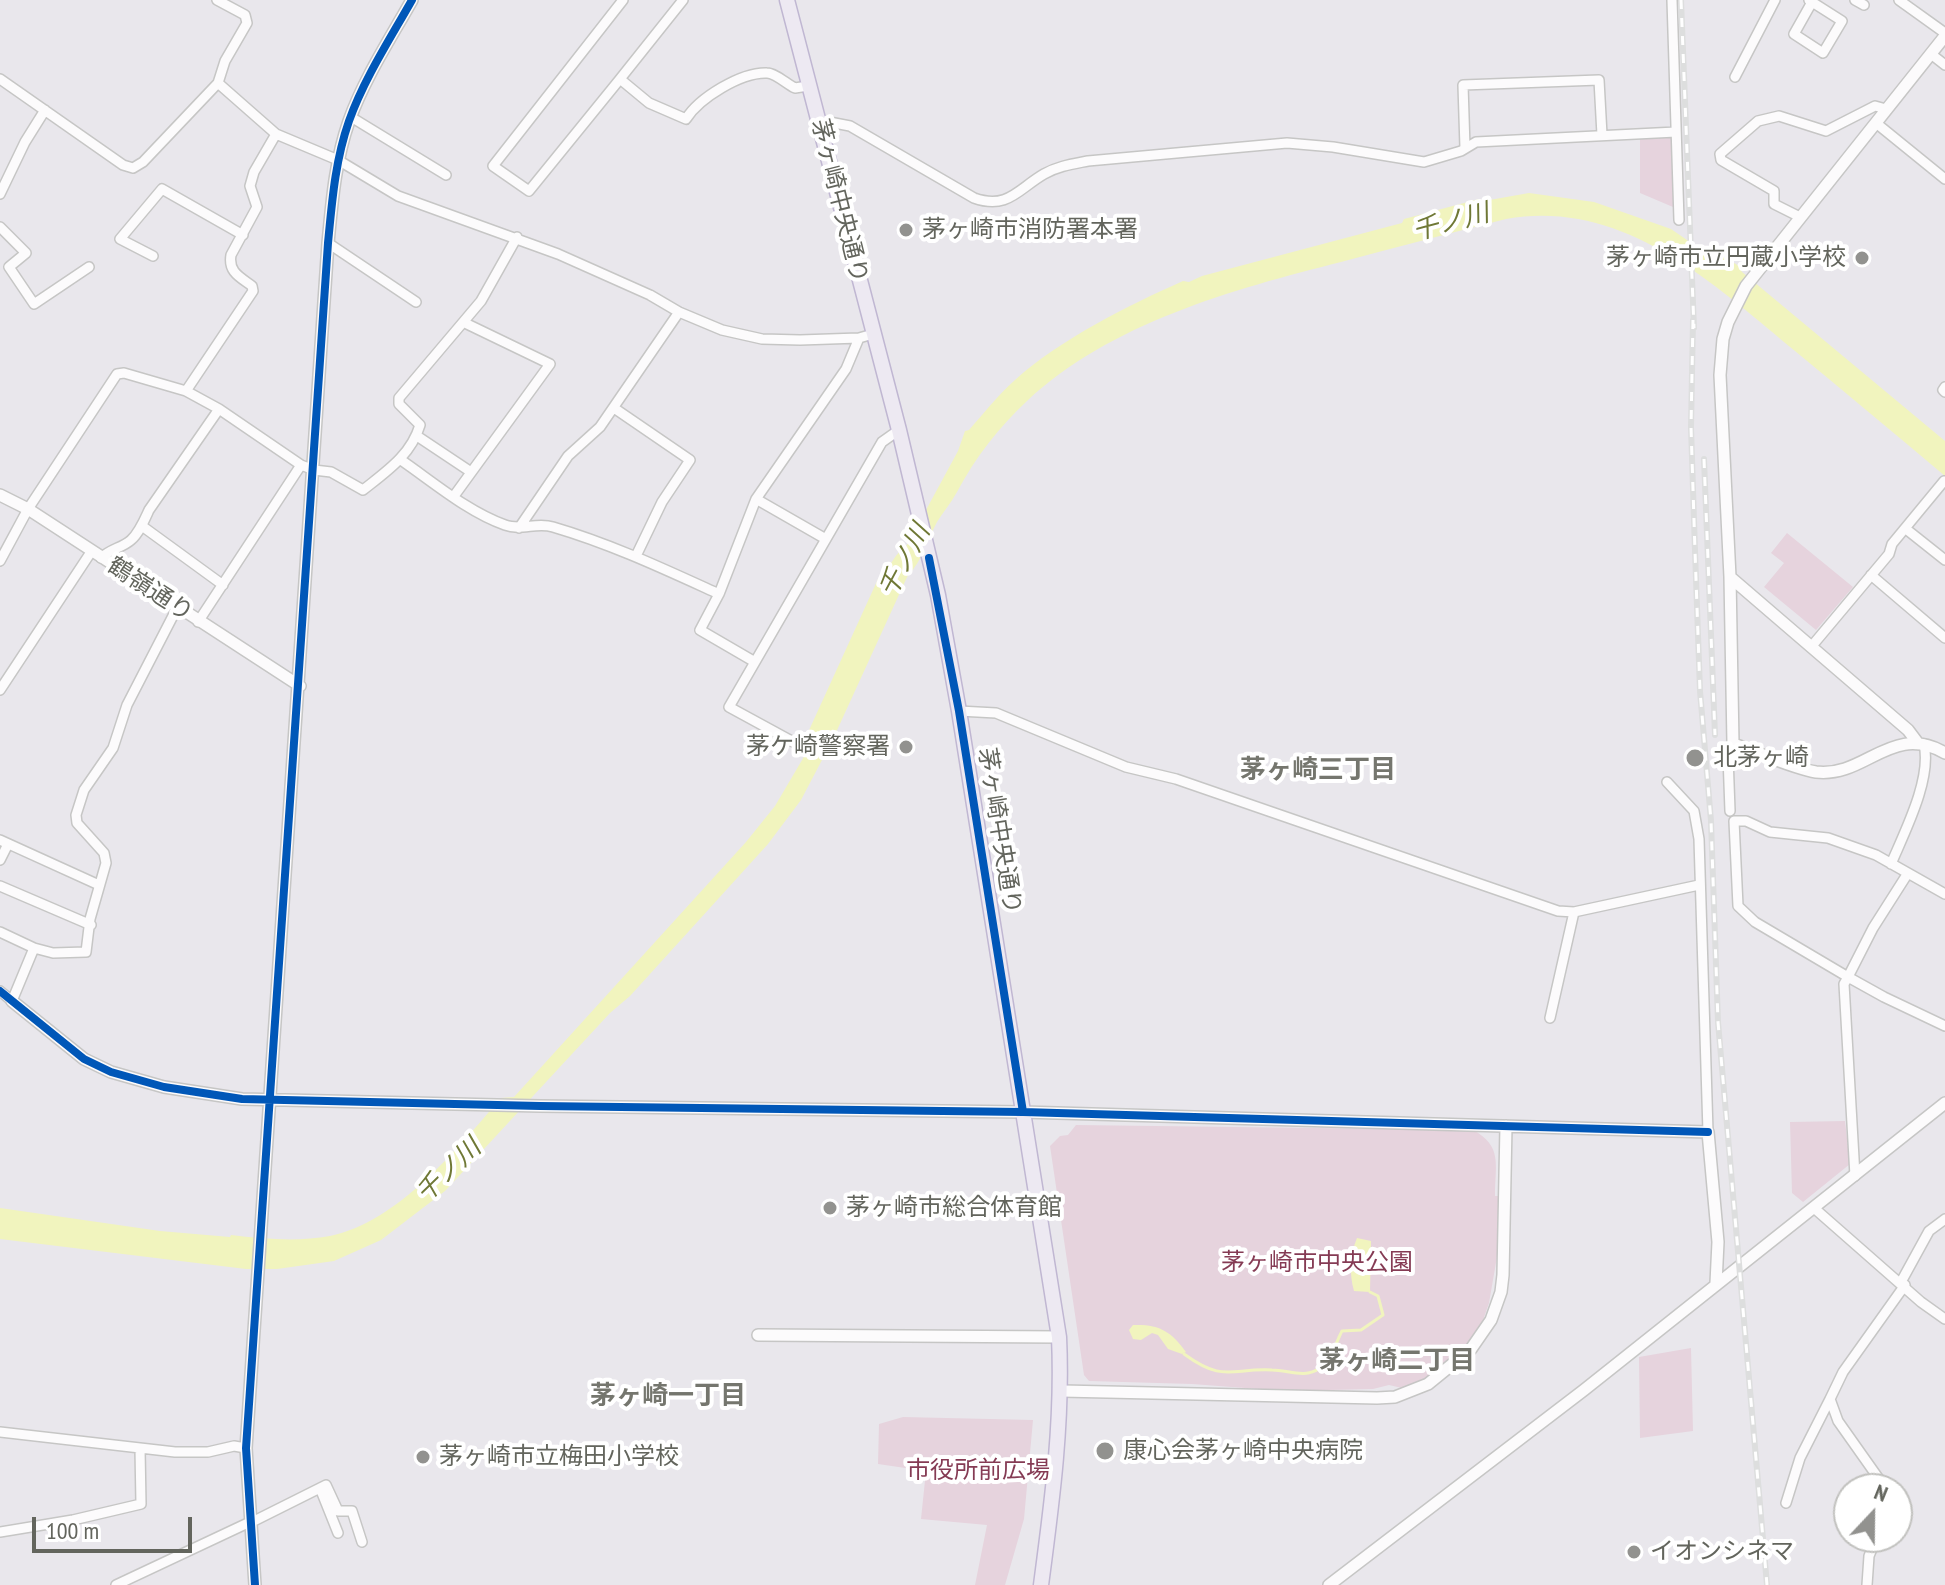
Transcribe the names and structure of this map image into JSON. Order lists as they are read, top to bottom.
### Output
{
  "streets": {
    "main road": ["茅ヶ崎中央通り"],
    "street": ["鶴嶺通り"]
  },
  "districts": ["茅ヶ崎三丁目", "茅ヶ崎二丁目", "茅ヶ崎一丁目"],
  "water": ["千ノ川"],
  "parks": ["茅ヶ崎市中央公園", "市役所前広場"],
  "places": [
    "茅ヶ崎市消防署本署",
    "茅ヶ崎市立円蔵小学校",
    "茅ケ崎警察署",
    "北茅ヶ崎",
    "茅ヶ崎市総合体育館",
    "康心会茅ヶ崎中央病院",
    "茅ヶ崎市立梅田小学校",
    "イオンシネマ"
  ],
  "scale_bar": "100 m",
  "north": "top"
}
